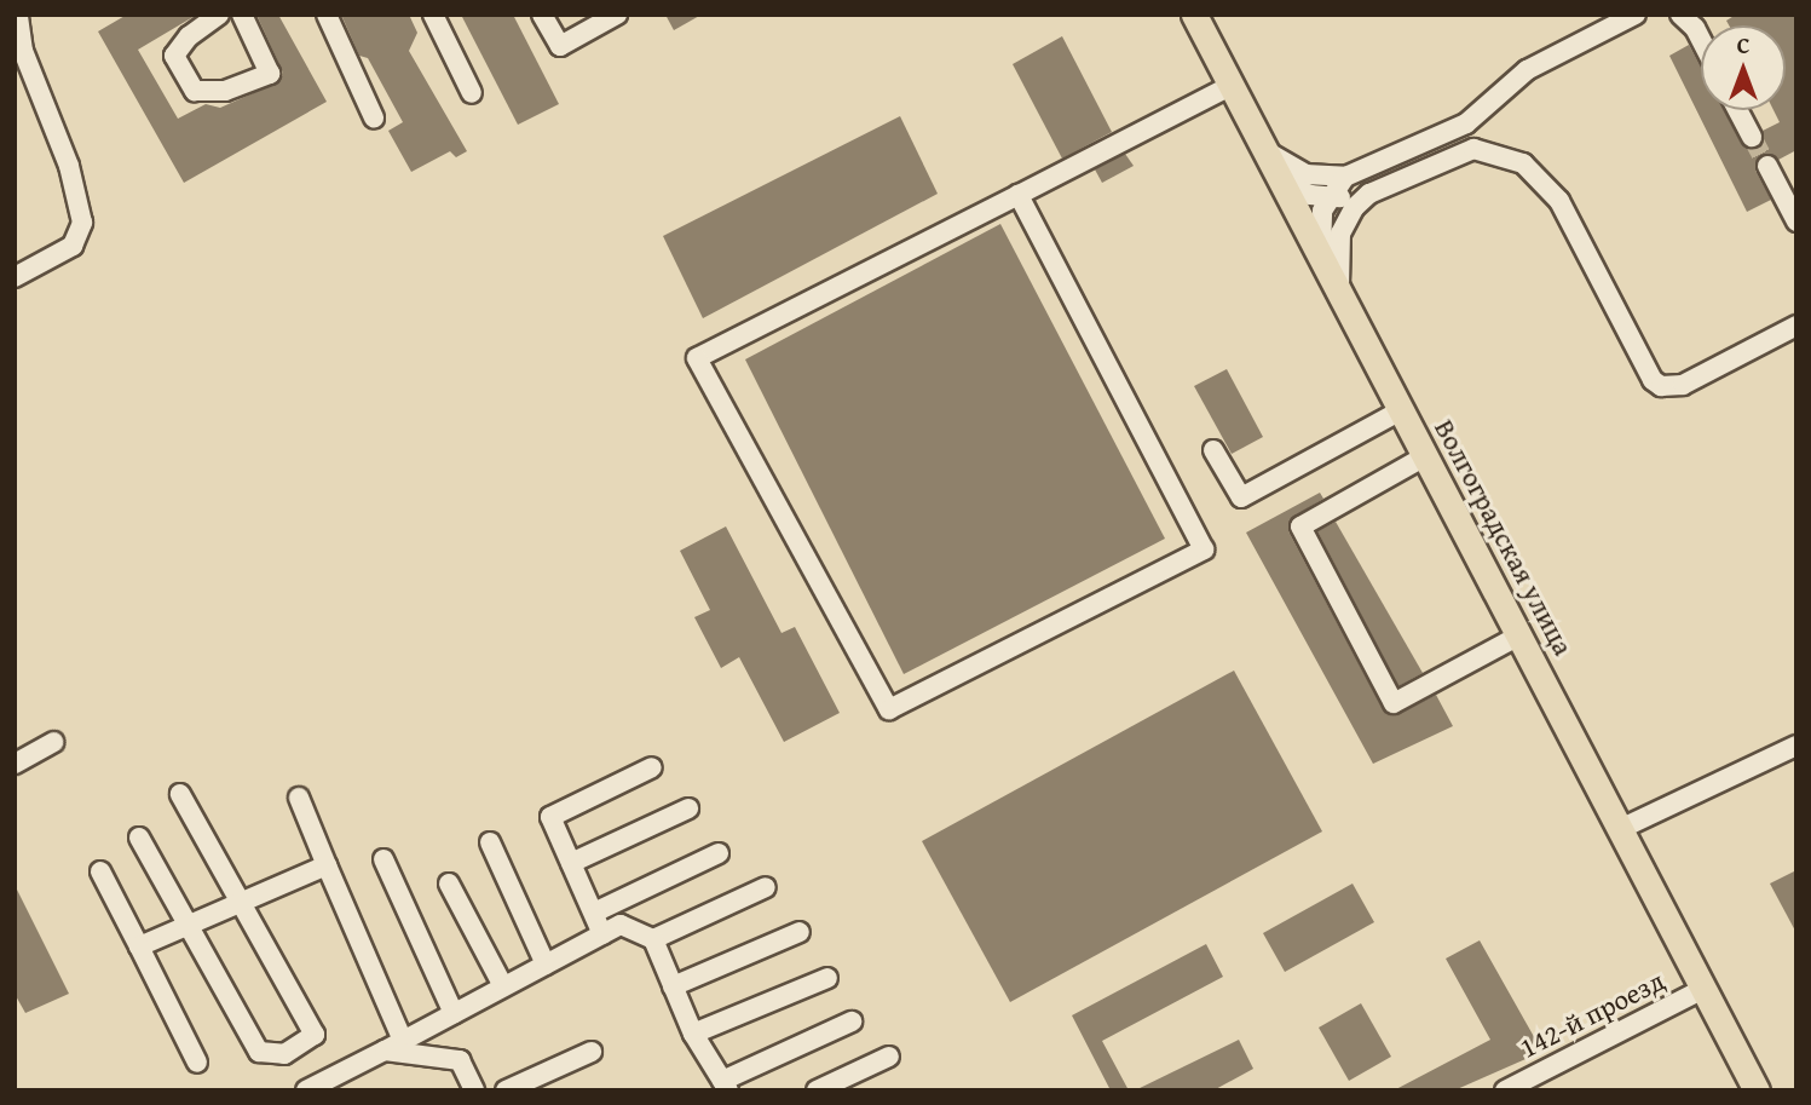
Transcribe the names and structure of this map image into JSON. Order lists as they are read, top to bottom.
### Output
{
  "streets": {
    "main road": ["Волгоградская улица"],
    "lane": ["142-й проезд"]
  },
  "crossings": [
    ["Волгоградская улица", "142-й проезд"]
  ],
  "north": "top"
}
